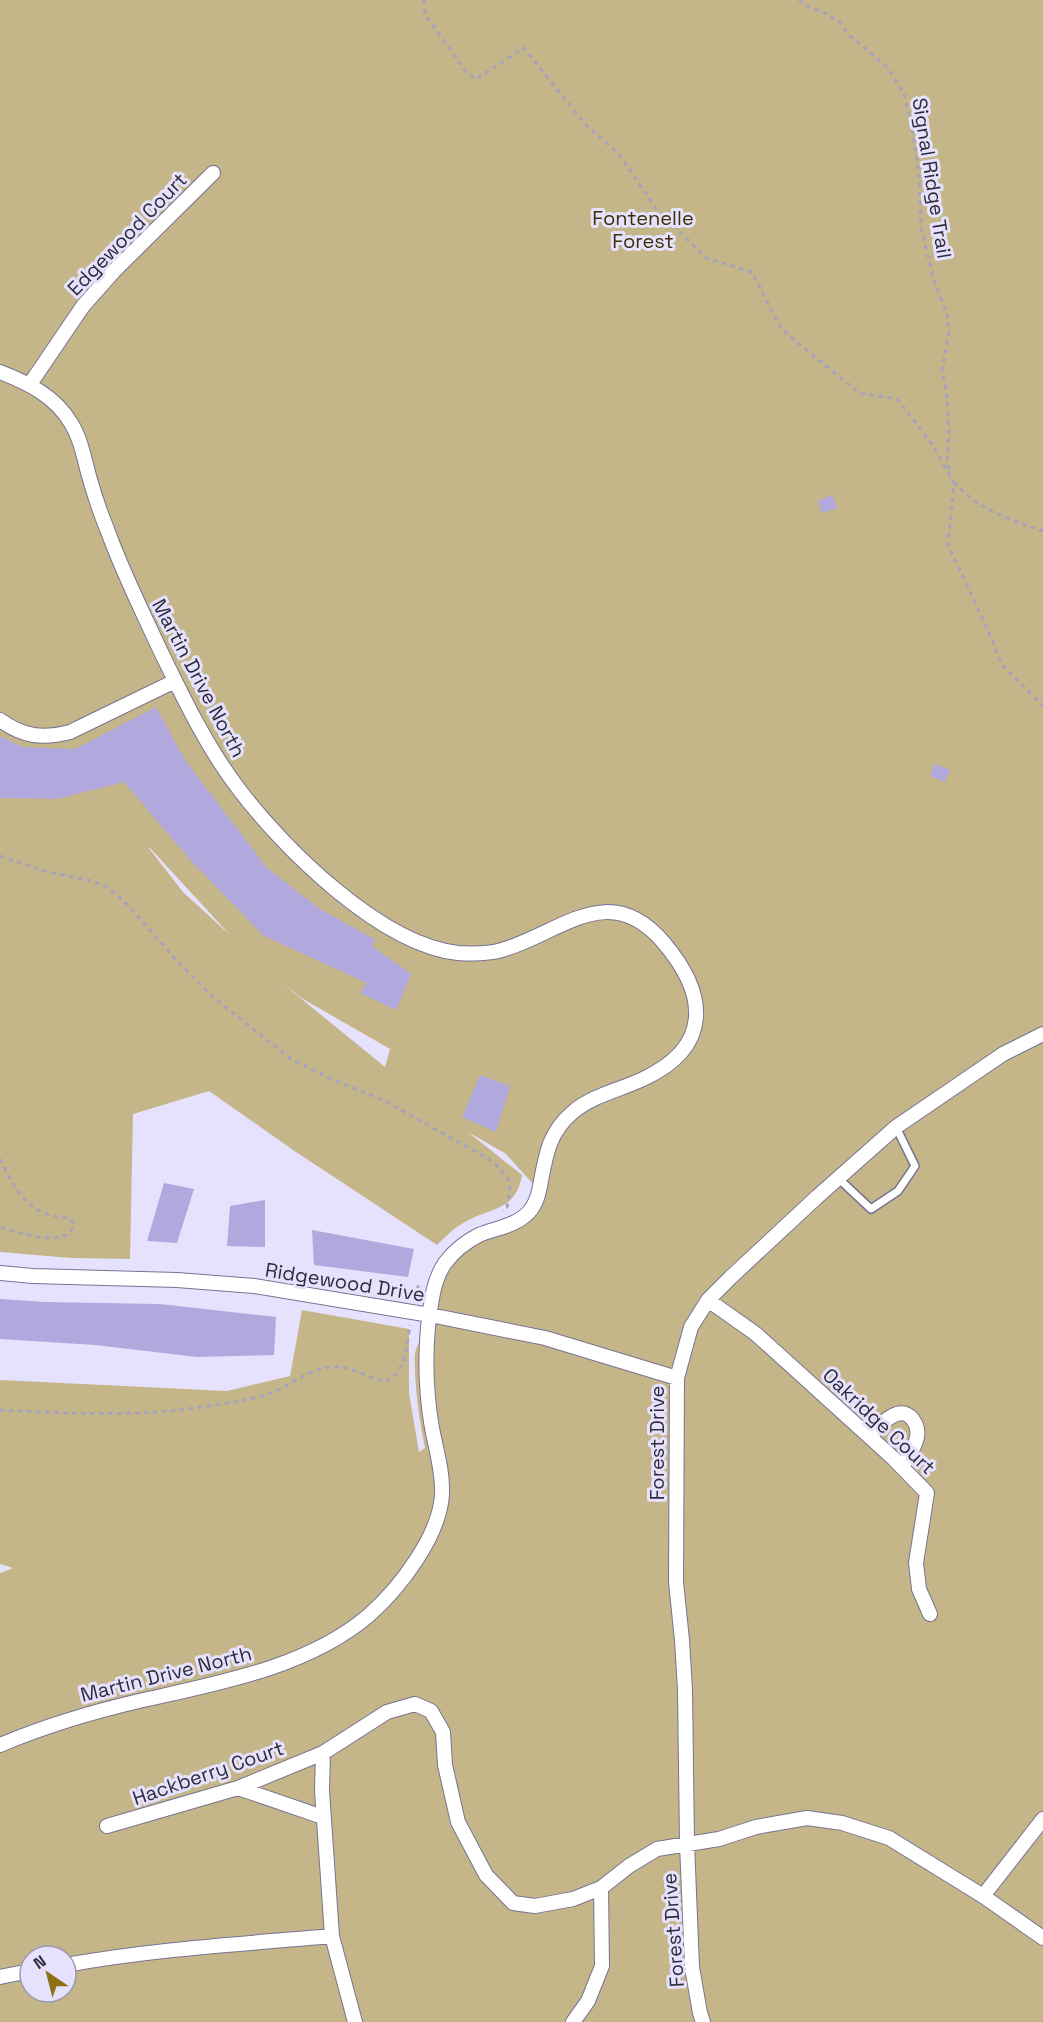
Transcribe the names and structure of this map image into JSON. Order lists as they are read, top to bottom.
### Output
{
  "streets": {
    "street": [
      "Edgewood Court",
      "Martin Drive North",
      "Ridgewood Drive",
      "Oakridge Court",
      "Forest Drive",
      "Hackberry Court"
    ],
    "path": ["Signal Ridge Trail"]
  },
  "crossings": [
    ["Edgewood Court", "Martin Drive North"],
    ["Martin Drive North", "Ridgewood Drive"],
    ["Ridgewood Drive", "Forest Drive"],
    ["Oakridge Court", "Forest Drive"],
    ["Forest Drive", "Hackberry Court"]
  ],
  "parks": ["Fontenelle Forest"],
  "north": "top left"
}
